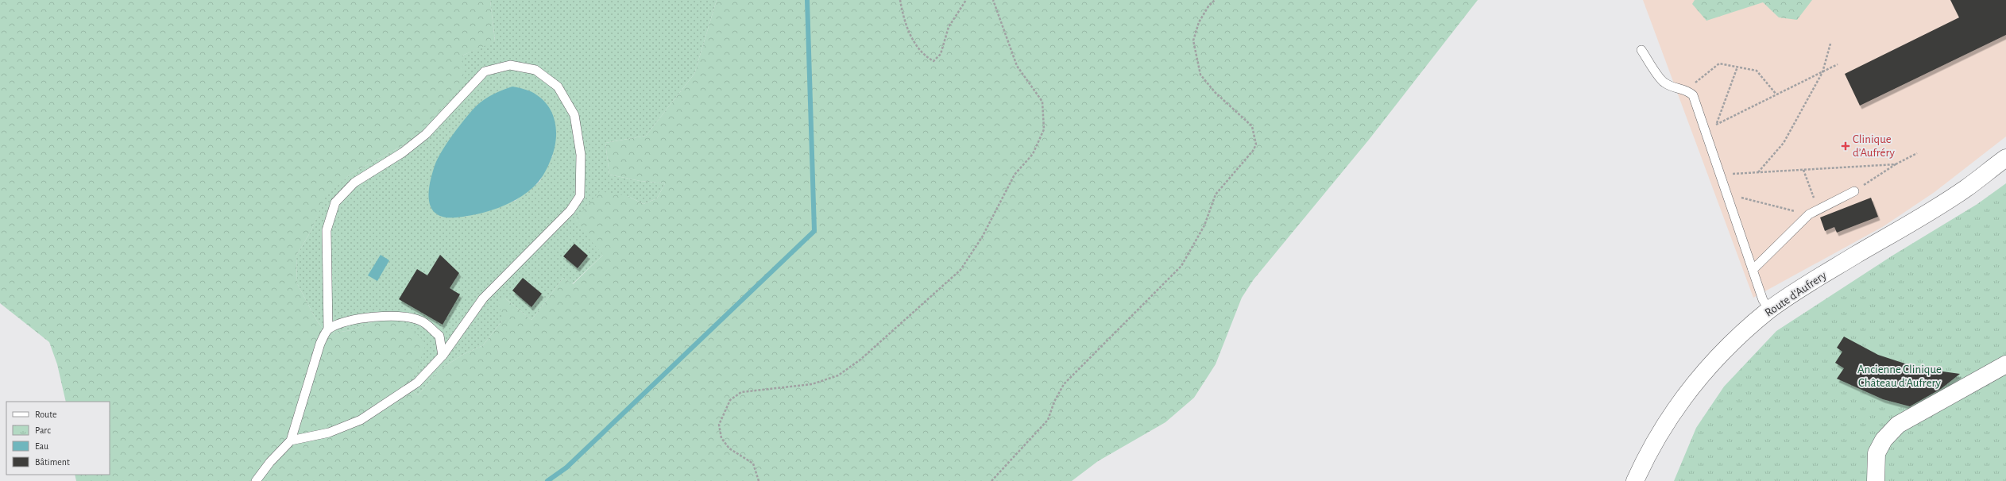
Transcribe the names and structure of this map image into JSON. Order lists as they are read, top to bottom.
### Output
{
  "streets": {
    "street": ["Route d'Aufrery"]
  },
  "parks": ["Ancienne Clinique Château d'Aufrery"],
  "places": {
    "health": ["Clinique d’Aufréry"]
  },
  "legend": [
    "Route",
    "Parc",
    "Eau",
    "Bâtiment"
  ]
}
